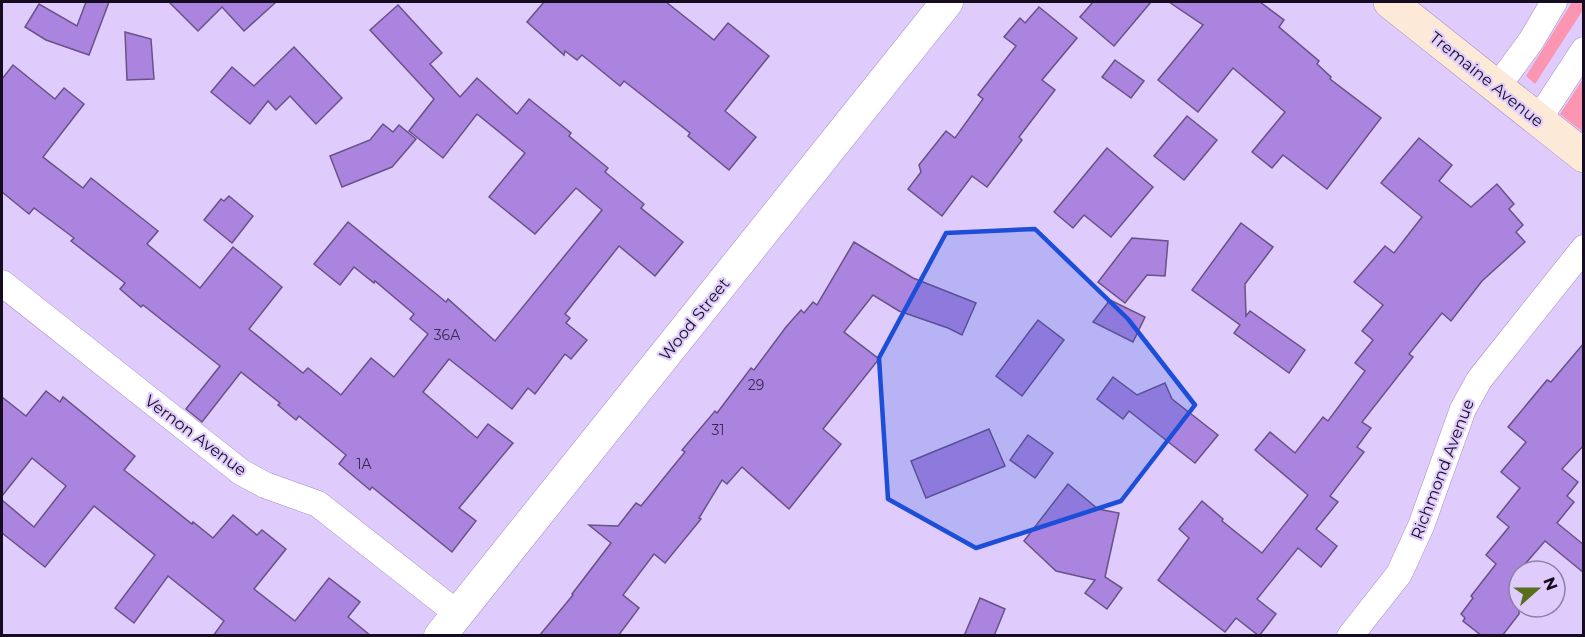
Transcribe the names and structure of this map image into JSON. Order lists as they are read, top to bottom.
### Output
{
  "streets": {
    "main road": ["Tremaine Avenue"],
    "street": ["Wood Street", "Vernon Avenue", "Richmond Avenue"]
  },
  "crossings": [
    ["Wood Street", "Vernon Avenue"]
  ],
  "house_numbers": [
    "36A",
    "29",
    "31",
    "1A"
  ],
  "north": "right"
}
